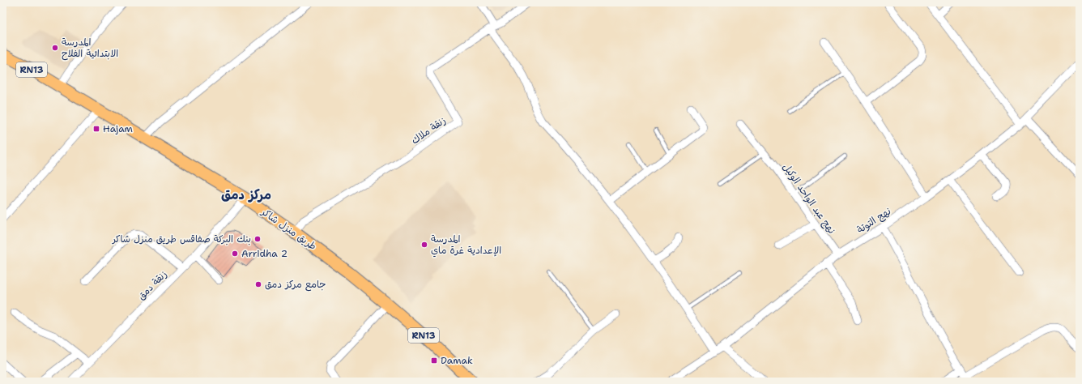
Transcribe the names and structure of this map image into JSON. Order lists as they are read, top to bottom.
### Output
{
  "streets": {
    "main road": ["RN13", "طريق منزل شاكر"],
    "street": [
      "زنقة ملاك",
      "نهج عبد الواحد الوكيل",
      "نهج التوتة",
      "زنقة دمق"
    ]
  },
  "crossings": [
    ["زنقة ملاك", "طريق منزل شاكر"],
    ["نهج عبد الواحد الوكيل", "نهج التوتة"],
    ["طريق منزل شاكر", "زنقة دمق"]
  ],
  "districts": ["مركز دمق"],
  "places": {
    "other": [
      "المدرسة الابتدائية الفلاح",
      "بنك البركة صفاقس طريق منزل شاكر",
      "المدرسة الإعدادية غرة ماي",
      "Arridha 2",
      "جامع مركز دمق"
    ],
    "transit": ["Hajam", "Damak"]
  }
}
